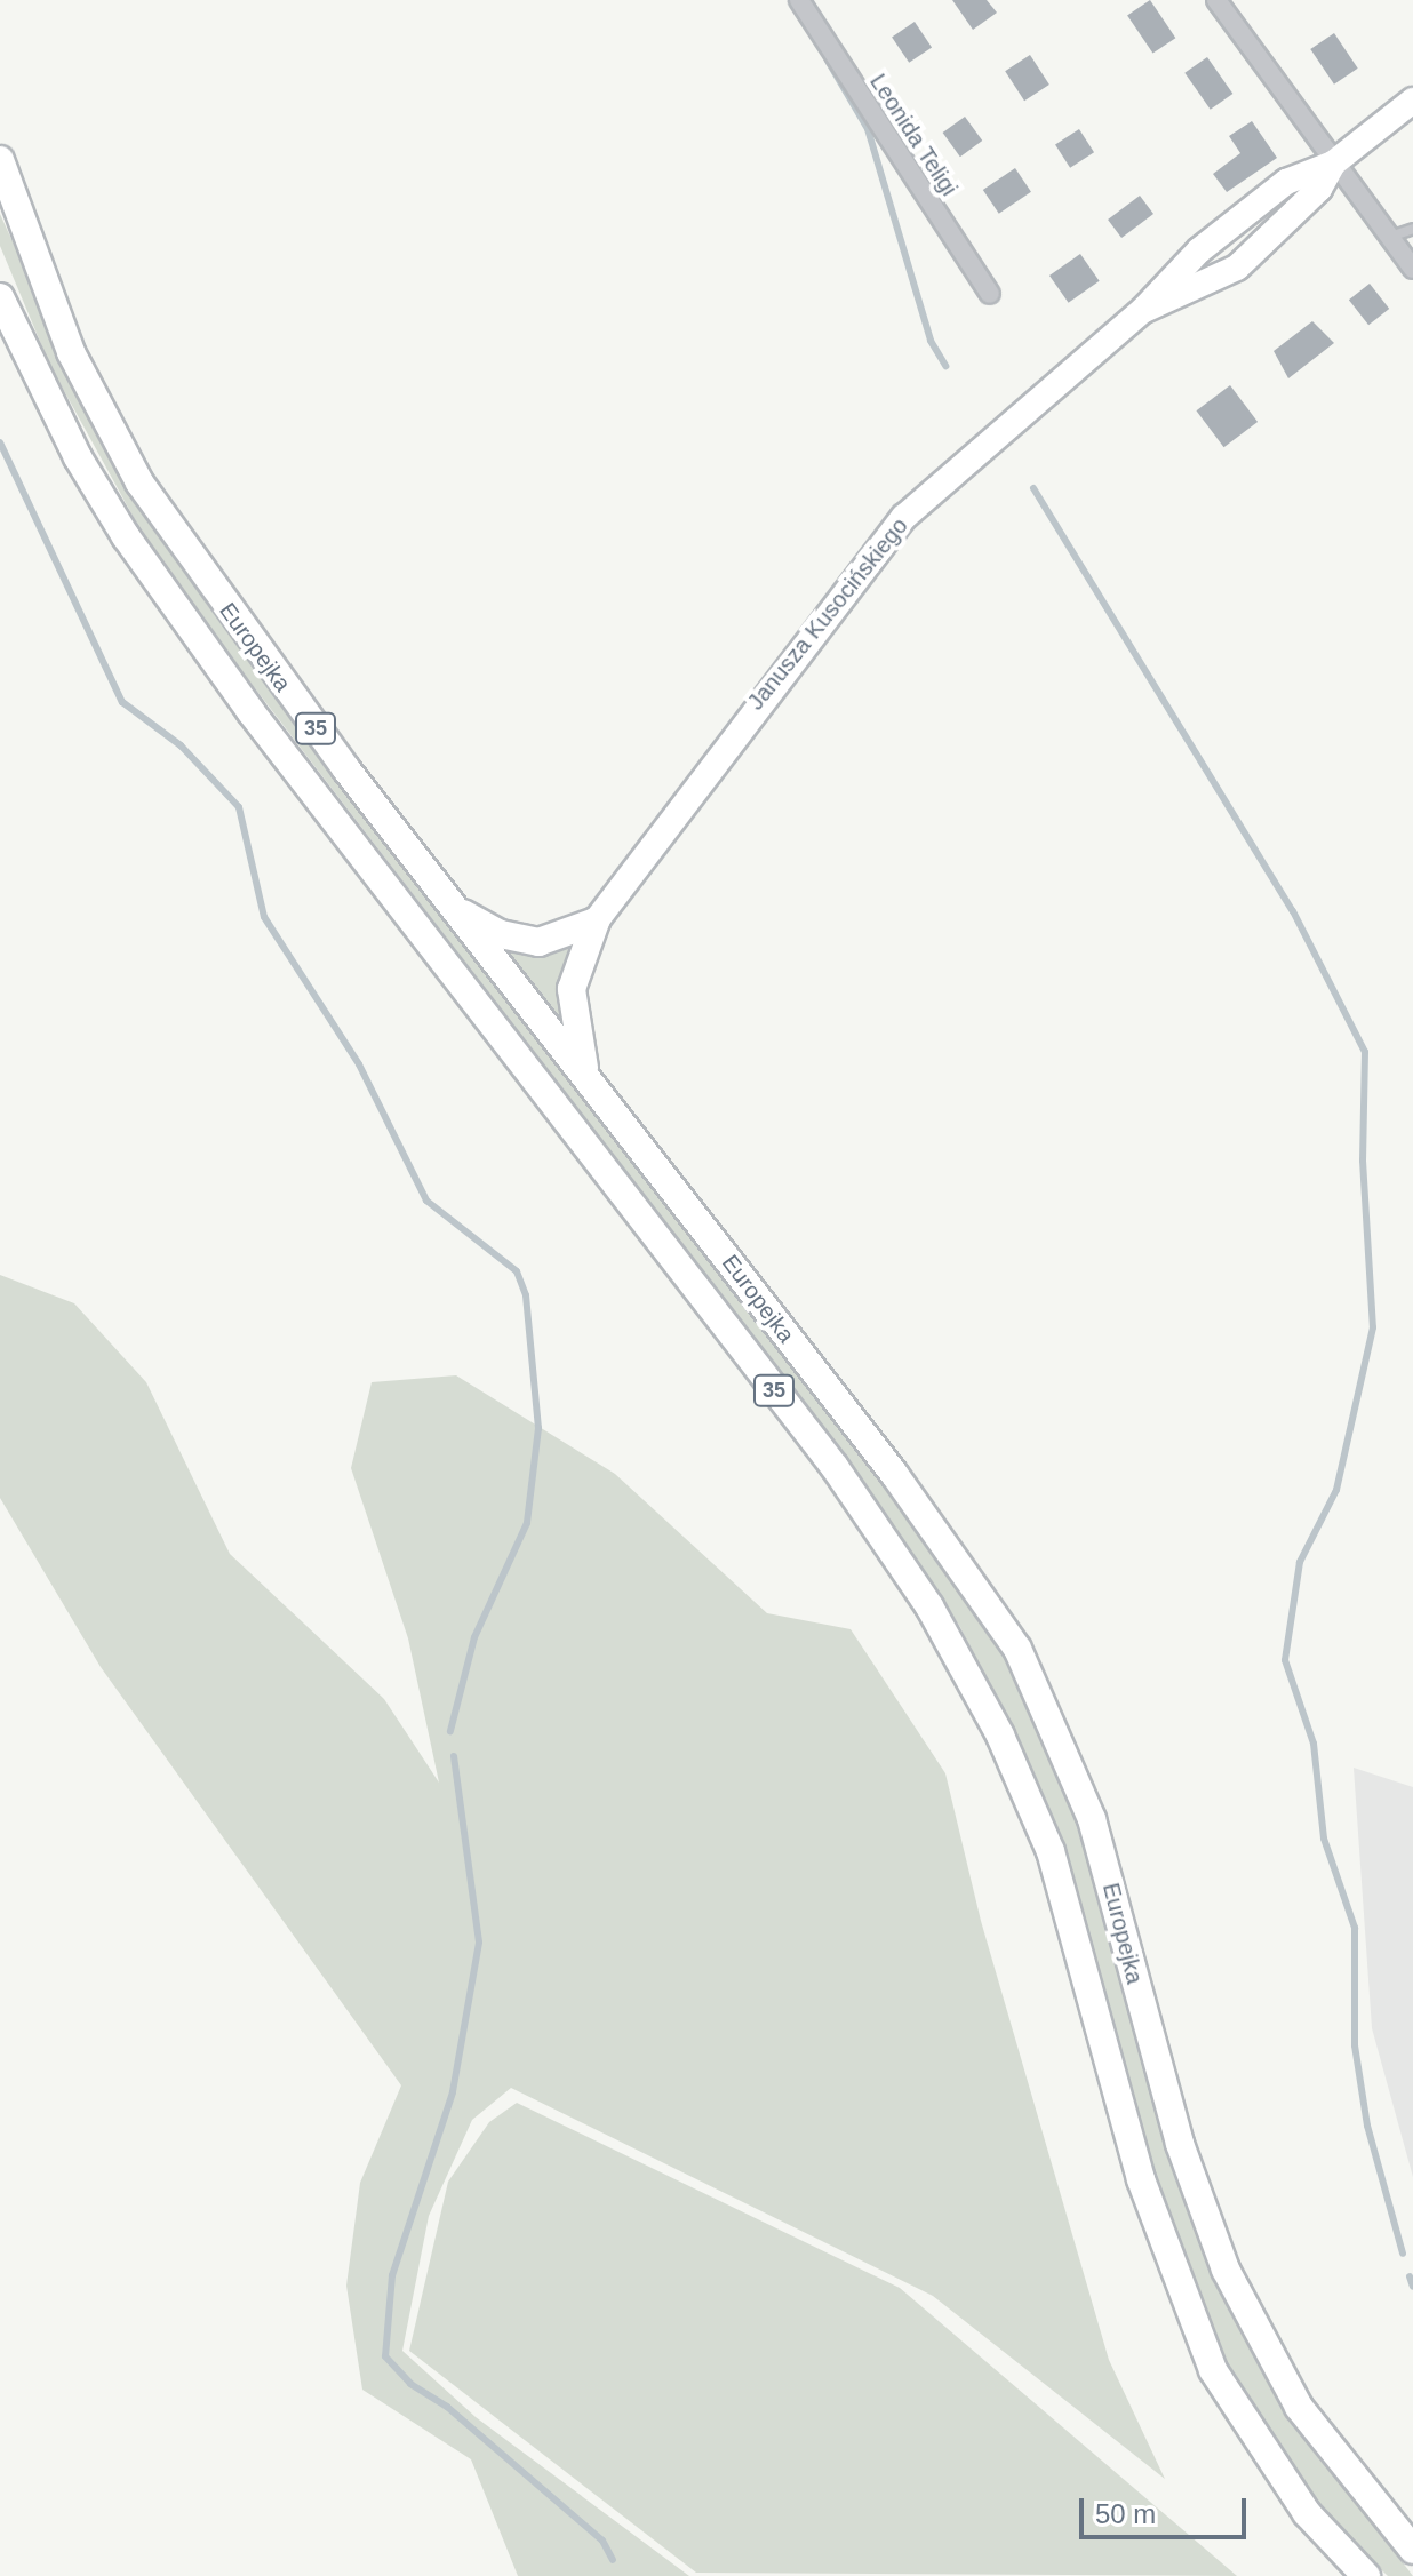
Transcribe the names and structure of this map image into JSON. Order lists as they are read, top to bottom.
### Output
{
  "streets": {
    "main road": ["Europejka", "35"],
    "street": ["Leonida Teligi", "Janusza Kusocińskiego"]
  },
  "scale_bar": "50 m"
}
